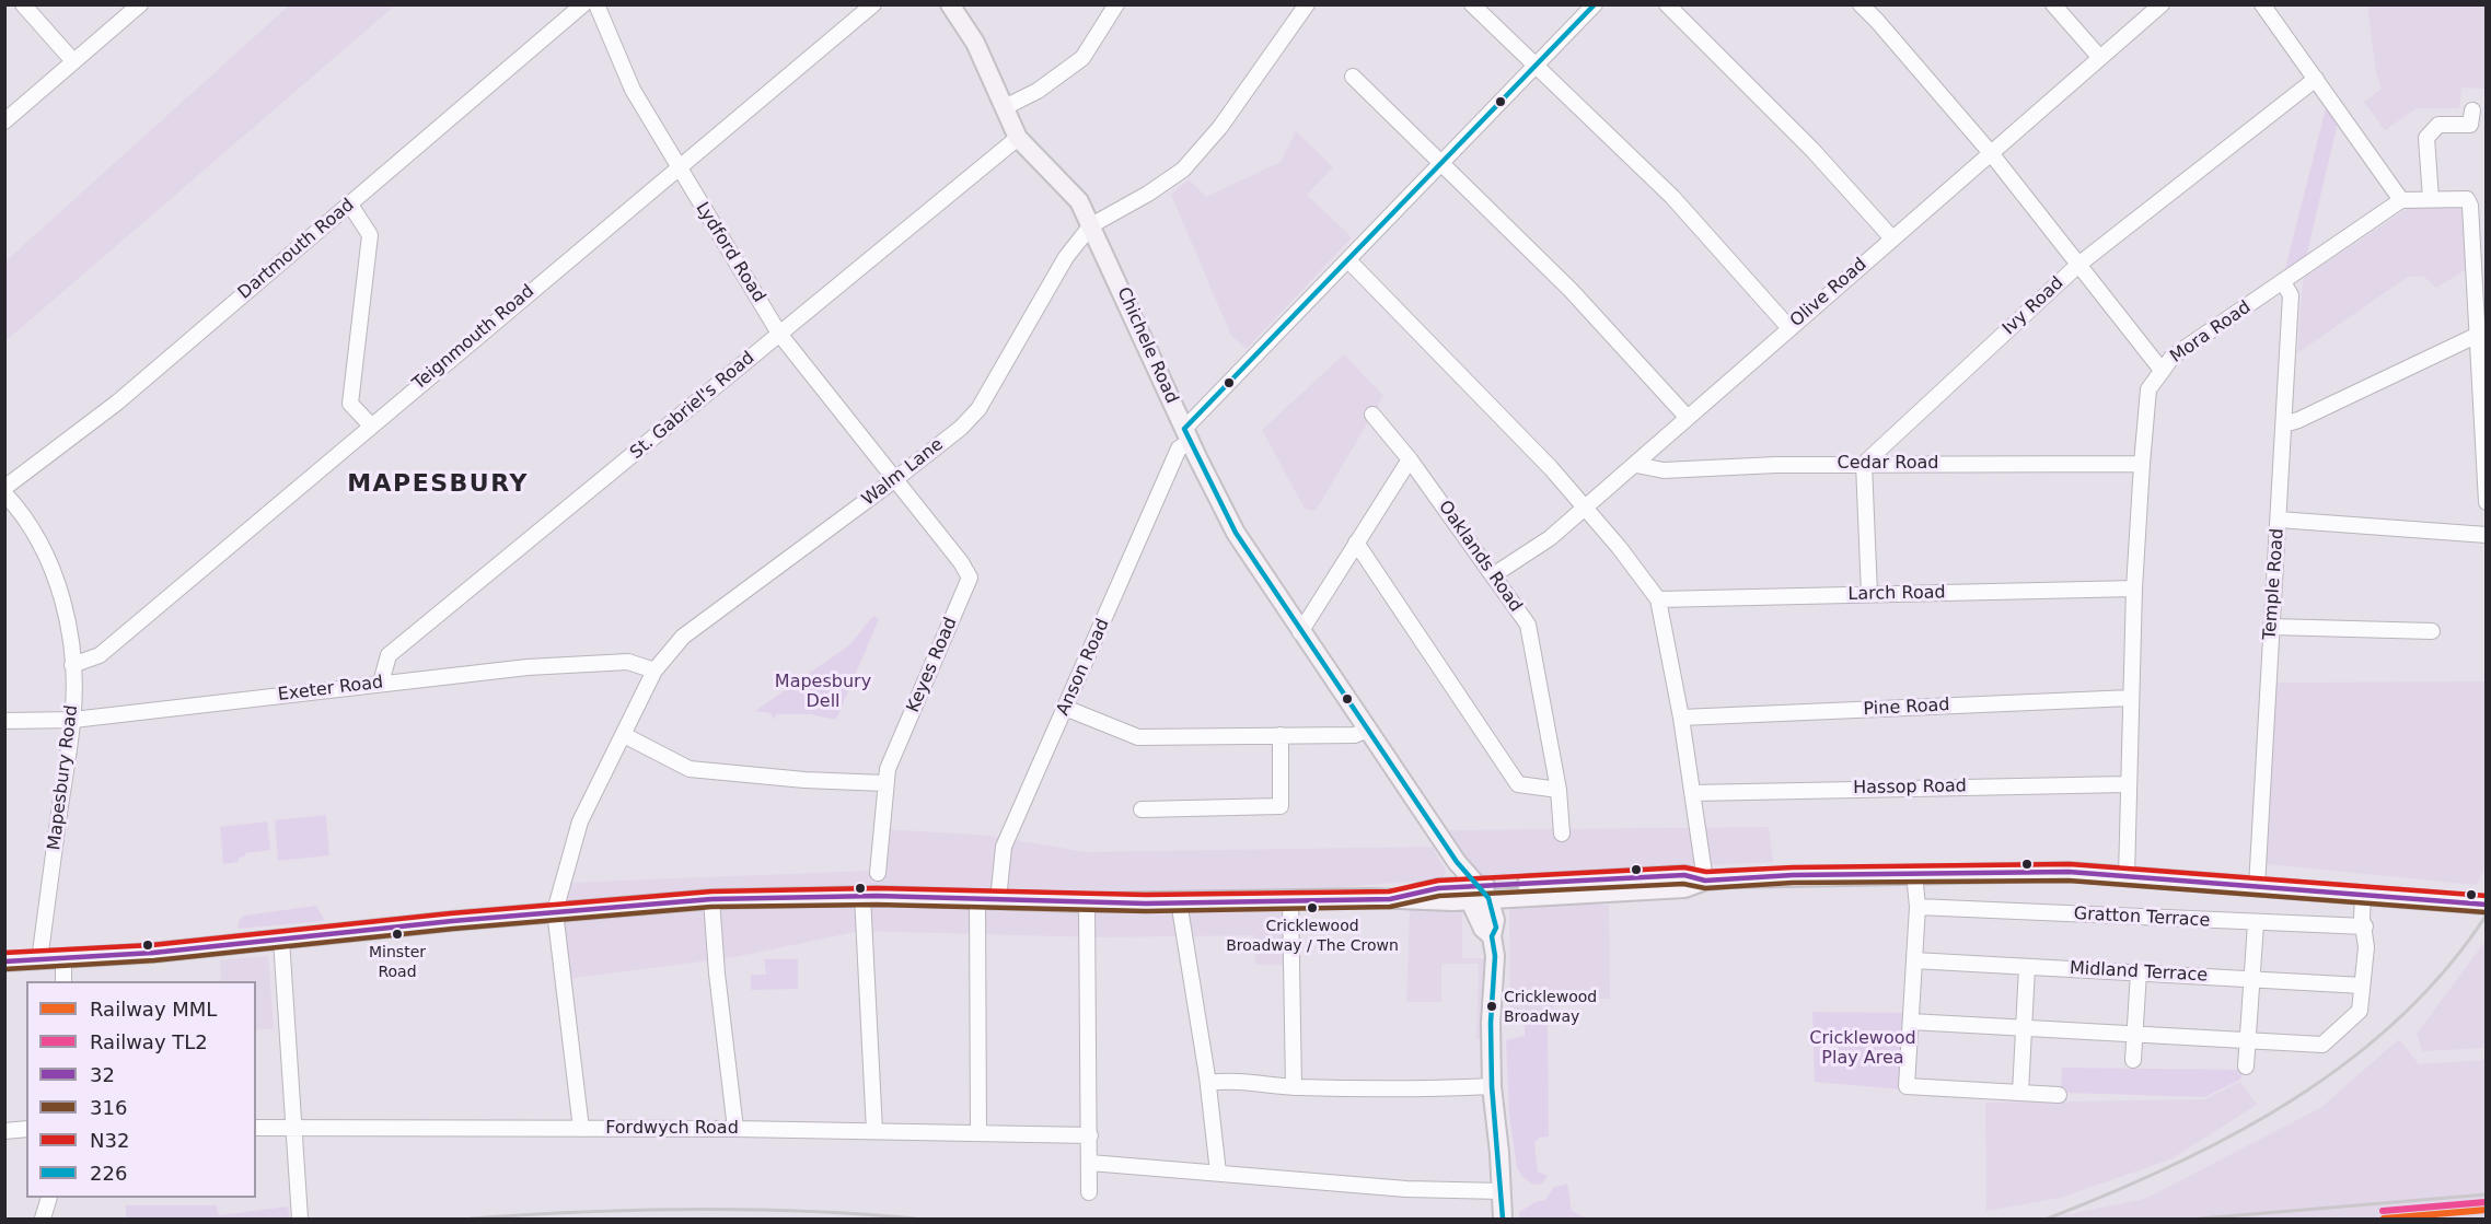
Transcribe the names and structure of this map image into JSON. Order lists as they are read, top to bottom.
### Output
{
  "streets": {
    "main road": ["Chichele Road"],
    "street": [
      "Dartmouth Road",
      "Lydford Road",
      "Olive Road",
      "Ivy Road",
      "Mora Road",
      "Teignmouth Road",
      "St. Gabriel's Road",
      "Cedar Road",
      "Walm Lane",
      "Oaklands Road",
      "Temple Road",
      "Larch Road",
      "Keyes Road",
      "Anson Road",
      "Exeter Road",
      "Pine Road",
      "Mapesbury Road",
      "Hassop Road",
      "Gratton Terrace",
      "Midland Terrace",
      "Fordwych Road"
    ]
  },
  "crossings": [
    ["Lydford Road", "Teignmouth Road"],
    ["Lydford Road", "St. Gabriel's Road"],
    ["Lydford Road", "Walm Lane"],
    ["Lydford Road", "Keyes Road"],
    ["Olive Road", "Cedar Road"],
    ["Olive Road", "Oaklands Road"],
    ["Ivy Road", "Cedar Road"],
    ["Mora Road", "Cedar Road"],
    ["Mora Road", "Temple Road"],
    ["Mora Road", "Larch Road"],
    ["Mora Road", "Pine Road"],
    ["Mora Road", "Hassop Road"],
    ["Teignmouth Road", "Mapesbury Road"],
    ["Chichele Road", "Walm Lane"],
    ["Chichele Road", "Anson Road"],
    ["St. Gabriel's Road", "Exeter Road"],
    ["Walm Lane", "Keyes Road"],
    ["Walm Lane", "Exeter Road"],
    ["Exeter Road", "Mapesbury Road"]
  ],
  "districts": ["MAPESBURY"],
  "parks": ["Mapesbury Dell", "Cricklewood Play Area"],
  "places": ["Cricklewood Broadway / The Crown", "Minster Road", "Cricklewood Broadway"],
  "lines": [
    "transit line 226",
    "transit line N32",
    "transit line 32",
    "transit line 316",
    "rail line TL2",
    "rail line MML"
  ],
  "legend": [
    "Railway MML",
    "Railway TL2",
    "32",
    "316",
    "N32",
    "226"
  ]
}
